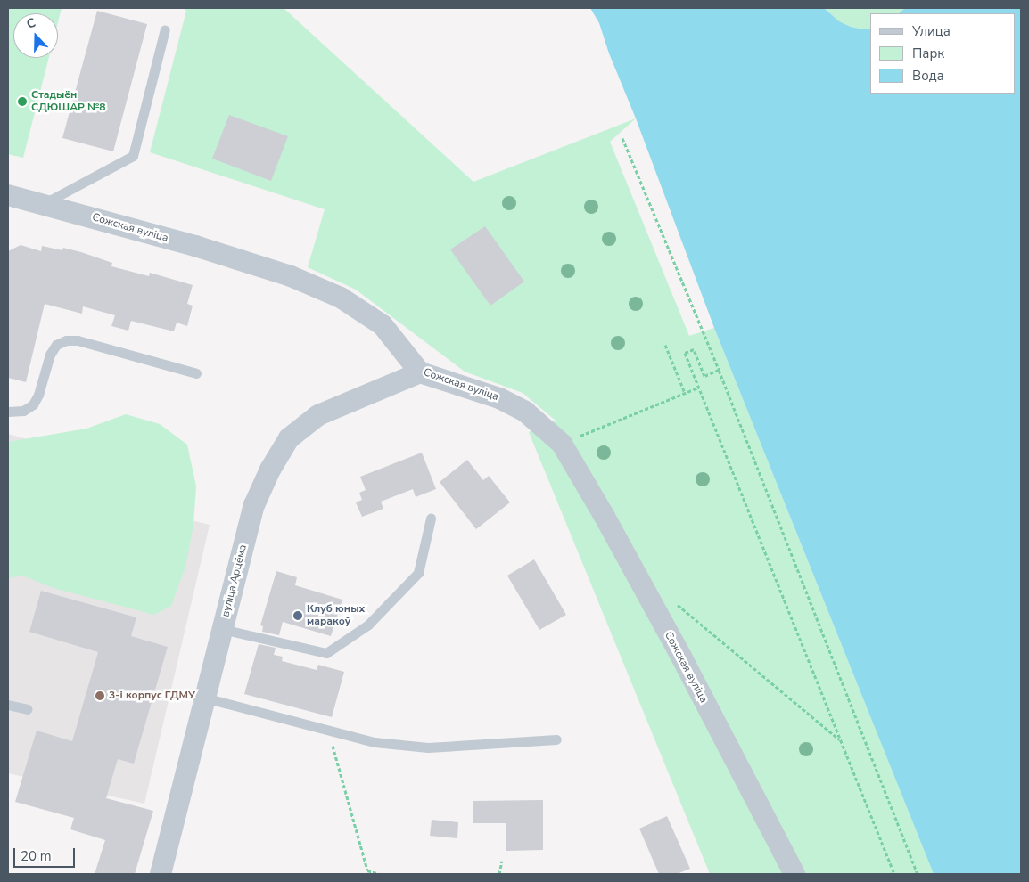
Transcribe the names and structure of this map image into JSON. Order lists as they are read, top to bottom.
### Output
{
  "streets": {
    "street": ["Сожская вуліца", "вуліца Арцёма"]
  },
  "crossings": [
    ["Сожская вуліца", "вуліца Арцёма"]
  ],
  "places": ["Стадыён СДЮШАР №8", "Клуб юных маракоў", "3-і корпус ГДМУ"],
  "legend": ["Улица", "Парк", "Вода"],
  "scale_bar": "20 m",
  "north": "top"
}
